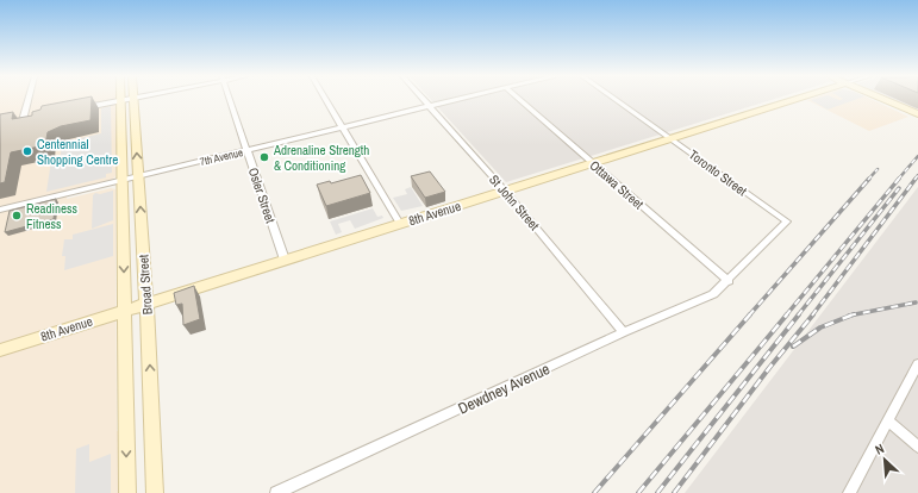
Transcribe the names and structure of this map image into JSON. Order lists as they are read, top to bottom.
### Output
{
  "streets": {
    "main road": ["8th Avenue", "Broad Street"],
    "street": [
      "7th Avenue",
      "Toronto Street",
      "Ottawa Street",
      "Osler Street",
      "St John Street",
      "Dewdney Avenue"
    ]
  },
  "crossings": [
    ["7th Avenue", "Osler Street"],
    ["7th Avenue", "St John Street"],
    ["7th Avenue", "Broad Street"],
    ["Toronto Street", "Ottawa Street"],
    ["Toronto Street", "8th Avenue"],
    ["Toronto Street", "Dewdney Avenue"],
    ["Ottawa Street", "8th Avenue"],
    ["Ottawa Street", "Dewdney Avenue"],
    ["Osler Street", "8th Avenue"],
    ["St John Street", "8th Avenue"],
    ["St John Street", "Dewdney Avenue"],
    ["8th Avenue", "Broad Street"]
  ],
  "places": ["Centennial Shopping Centre", "Adrenaline Strength & Conditioning", "Readiness Fitness"],
  "north": "top left"
}
